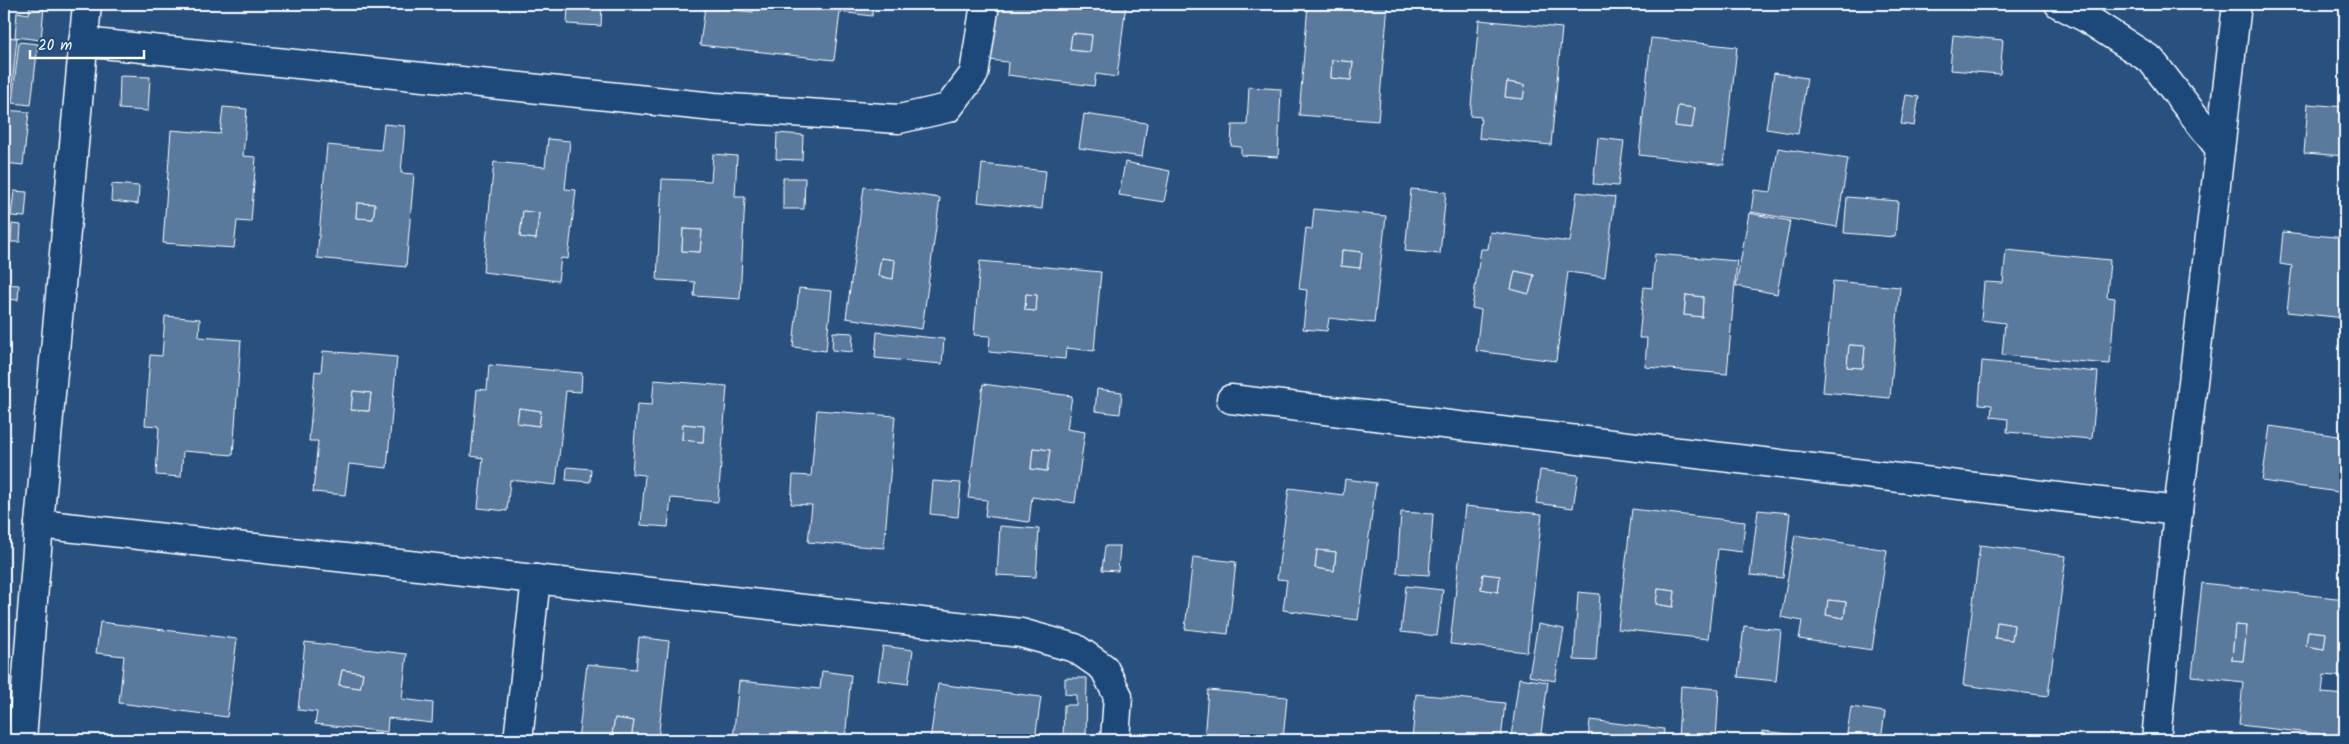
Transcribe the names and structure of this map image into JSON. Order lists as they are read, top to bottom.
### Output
{
  "scale_bar": "20 m"
}
